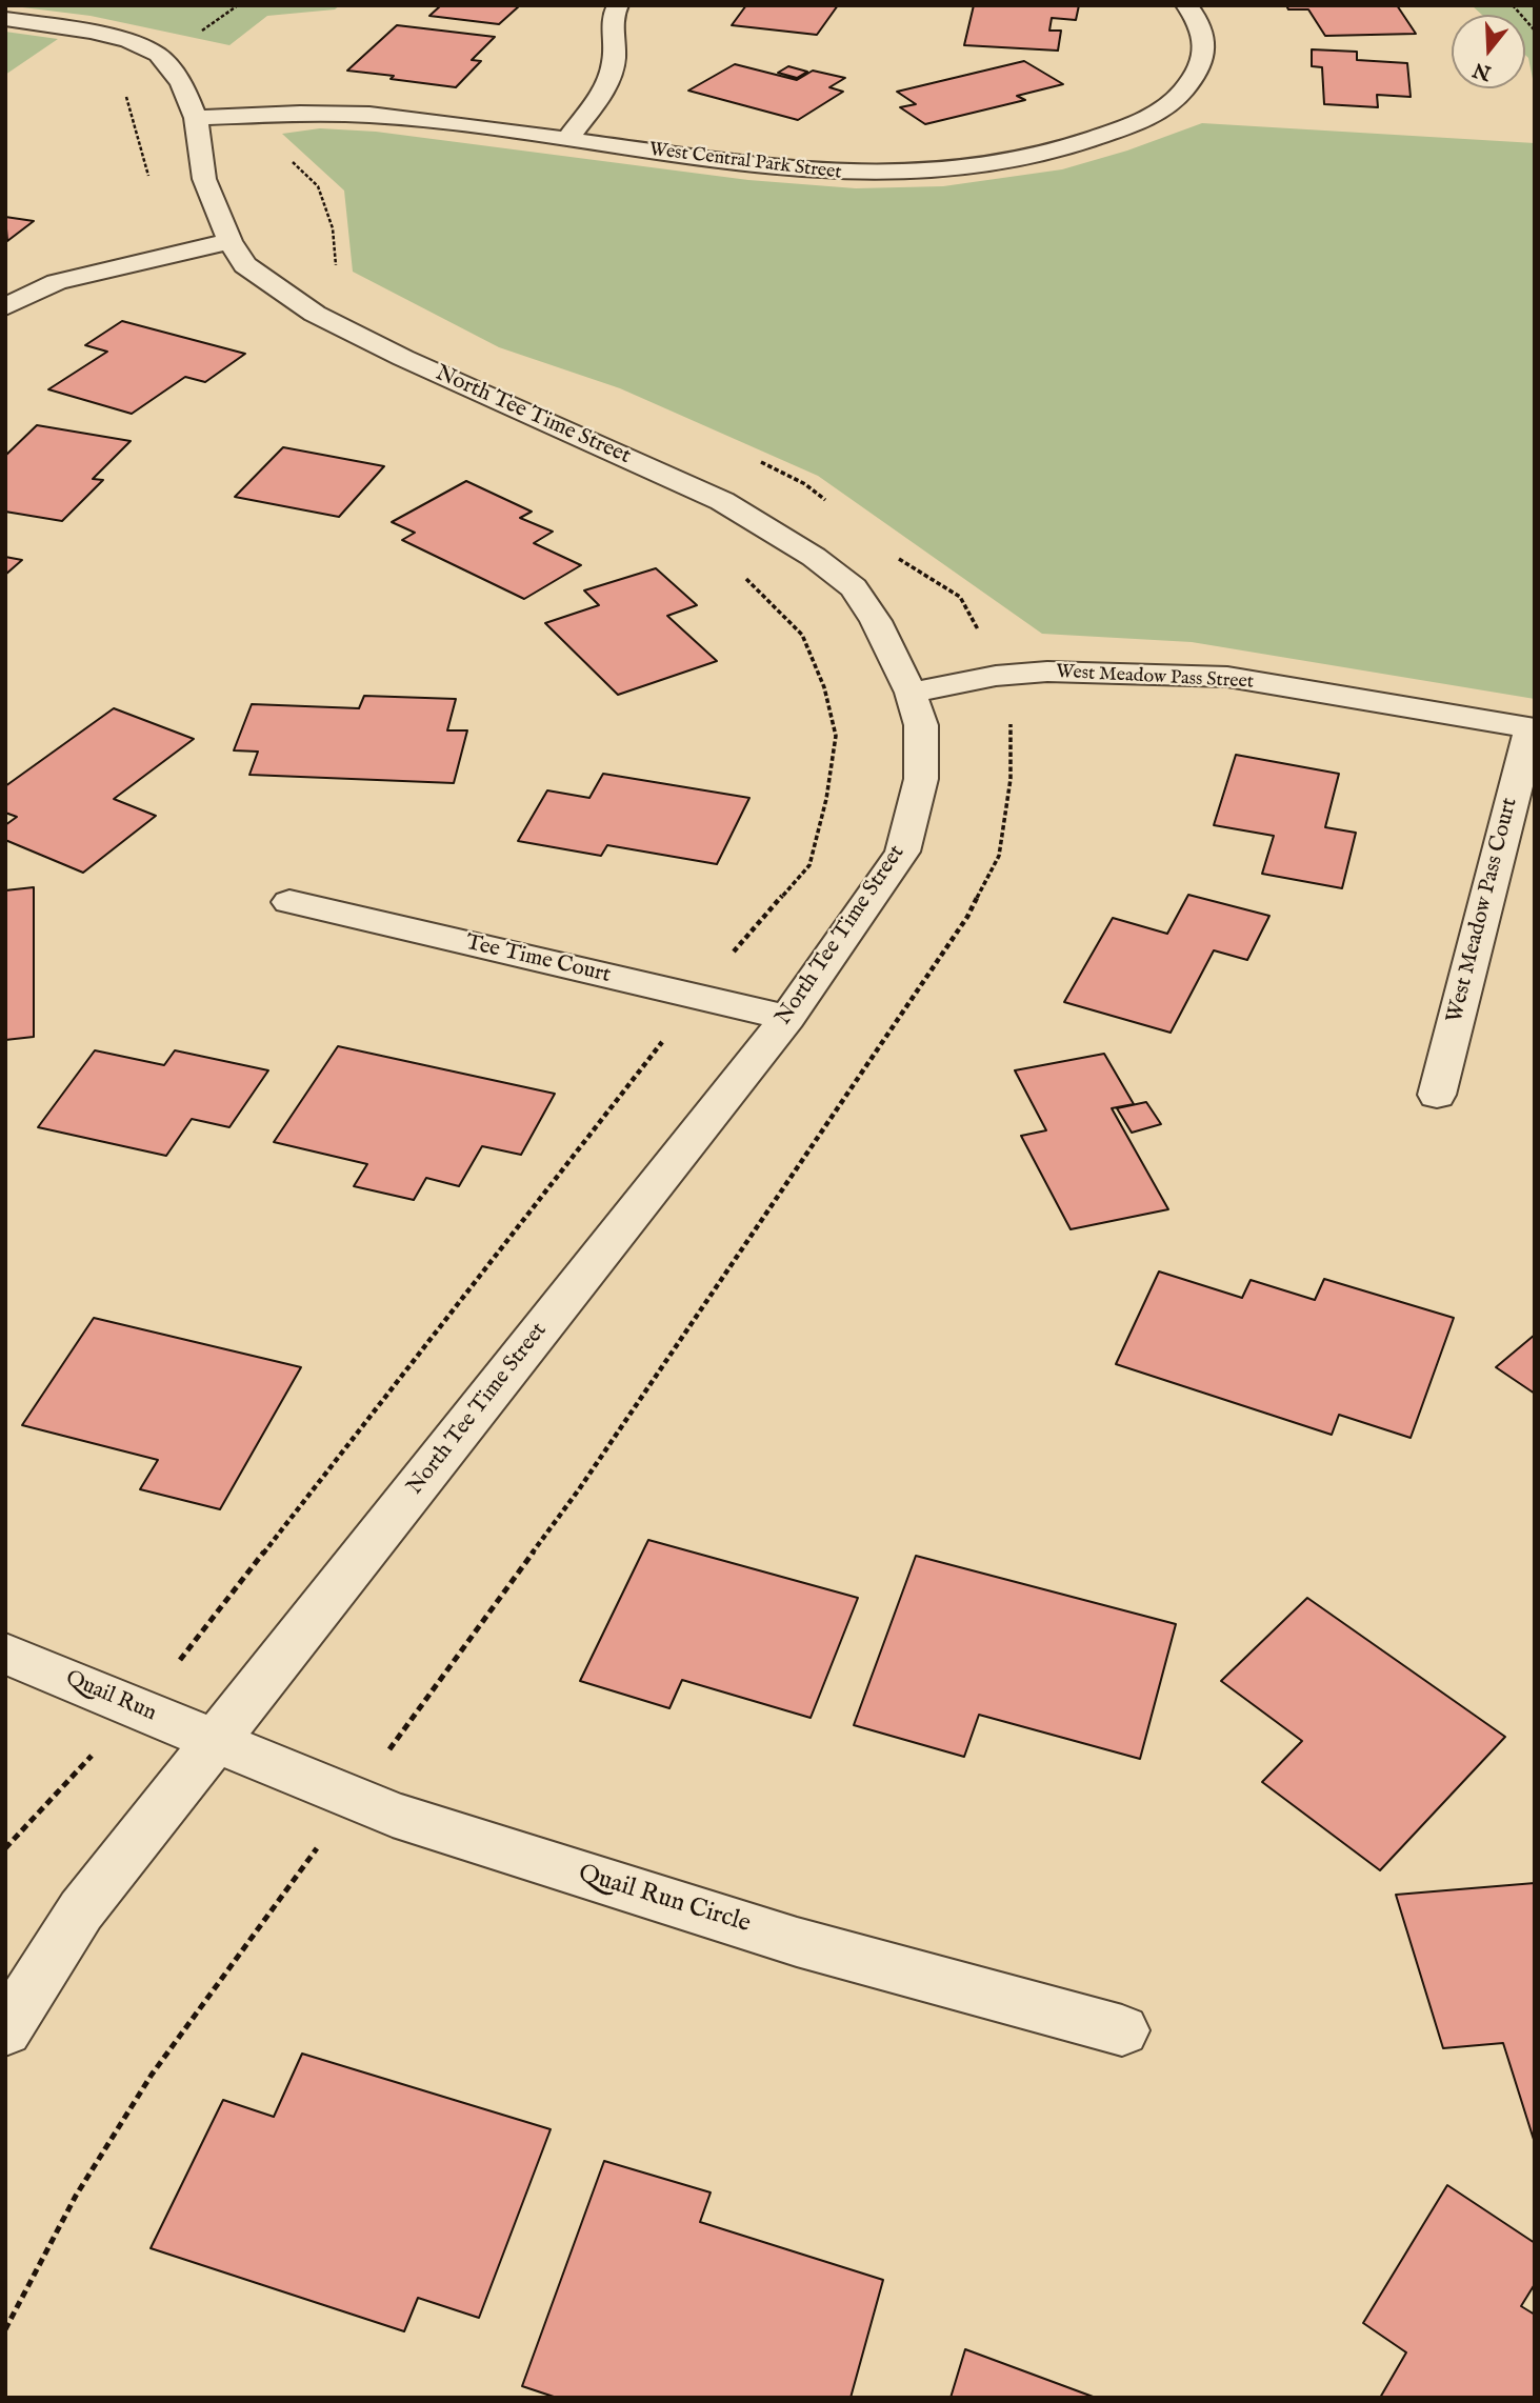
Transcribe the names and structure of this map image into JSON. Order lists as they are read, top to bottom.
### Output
{
  "streets": {
    "street": [
      "West Central Park Street",
      "North Tee Time Street",
      "West Meadow Pass Street",
      "West Meadow Pass Court",
      "Tee Time Court",
      "Quail Run",
      "Quail Run Circle"
    ]
  },
  "crossings": [
    ["West Central Park Street", "North Tee Time Street"],
    ["North Tee Time Street", "West Meadow Pass Street"],
    ["North Tee Time Street", "Tee Time Court"],
    ["North Tee Time Street", "Quail Run"],
    ["North Tee Time Street", "Quail Run Circle"],
    ["West Meadow Pass Street", "West Meadow Pass Court"],
    ["Quail Run", "Quail Run Circle"]
  ],
  "north": "bottom"
}
